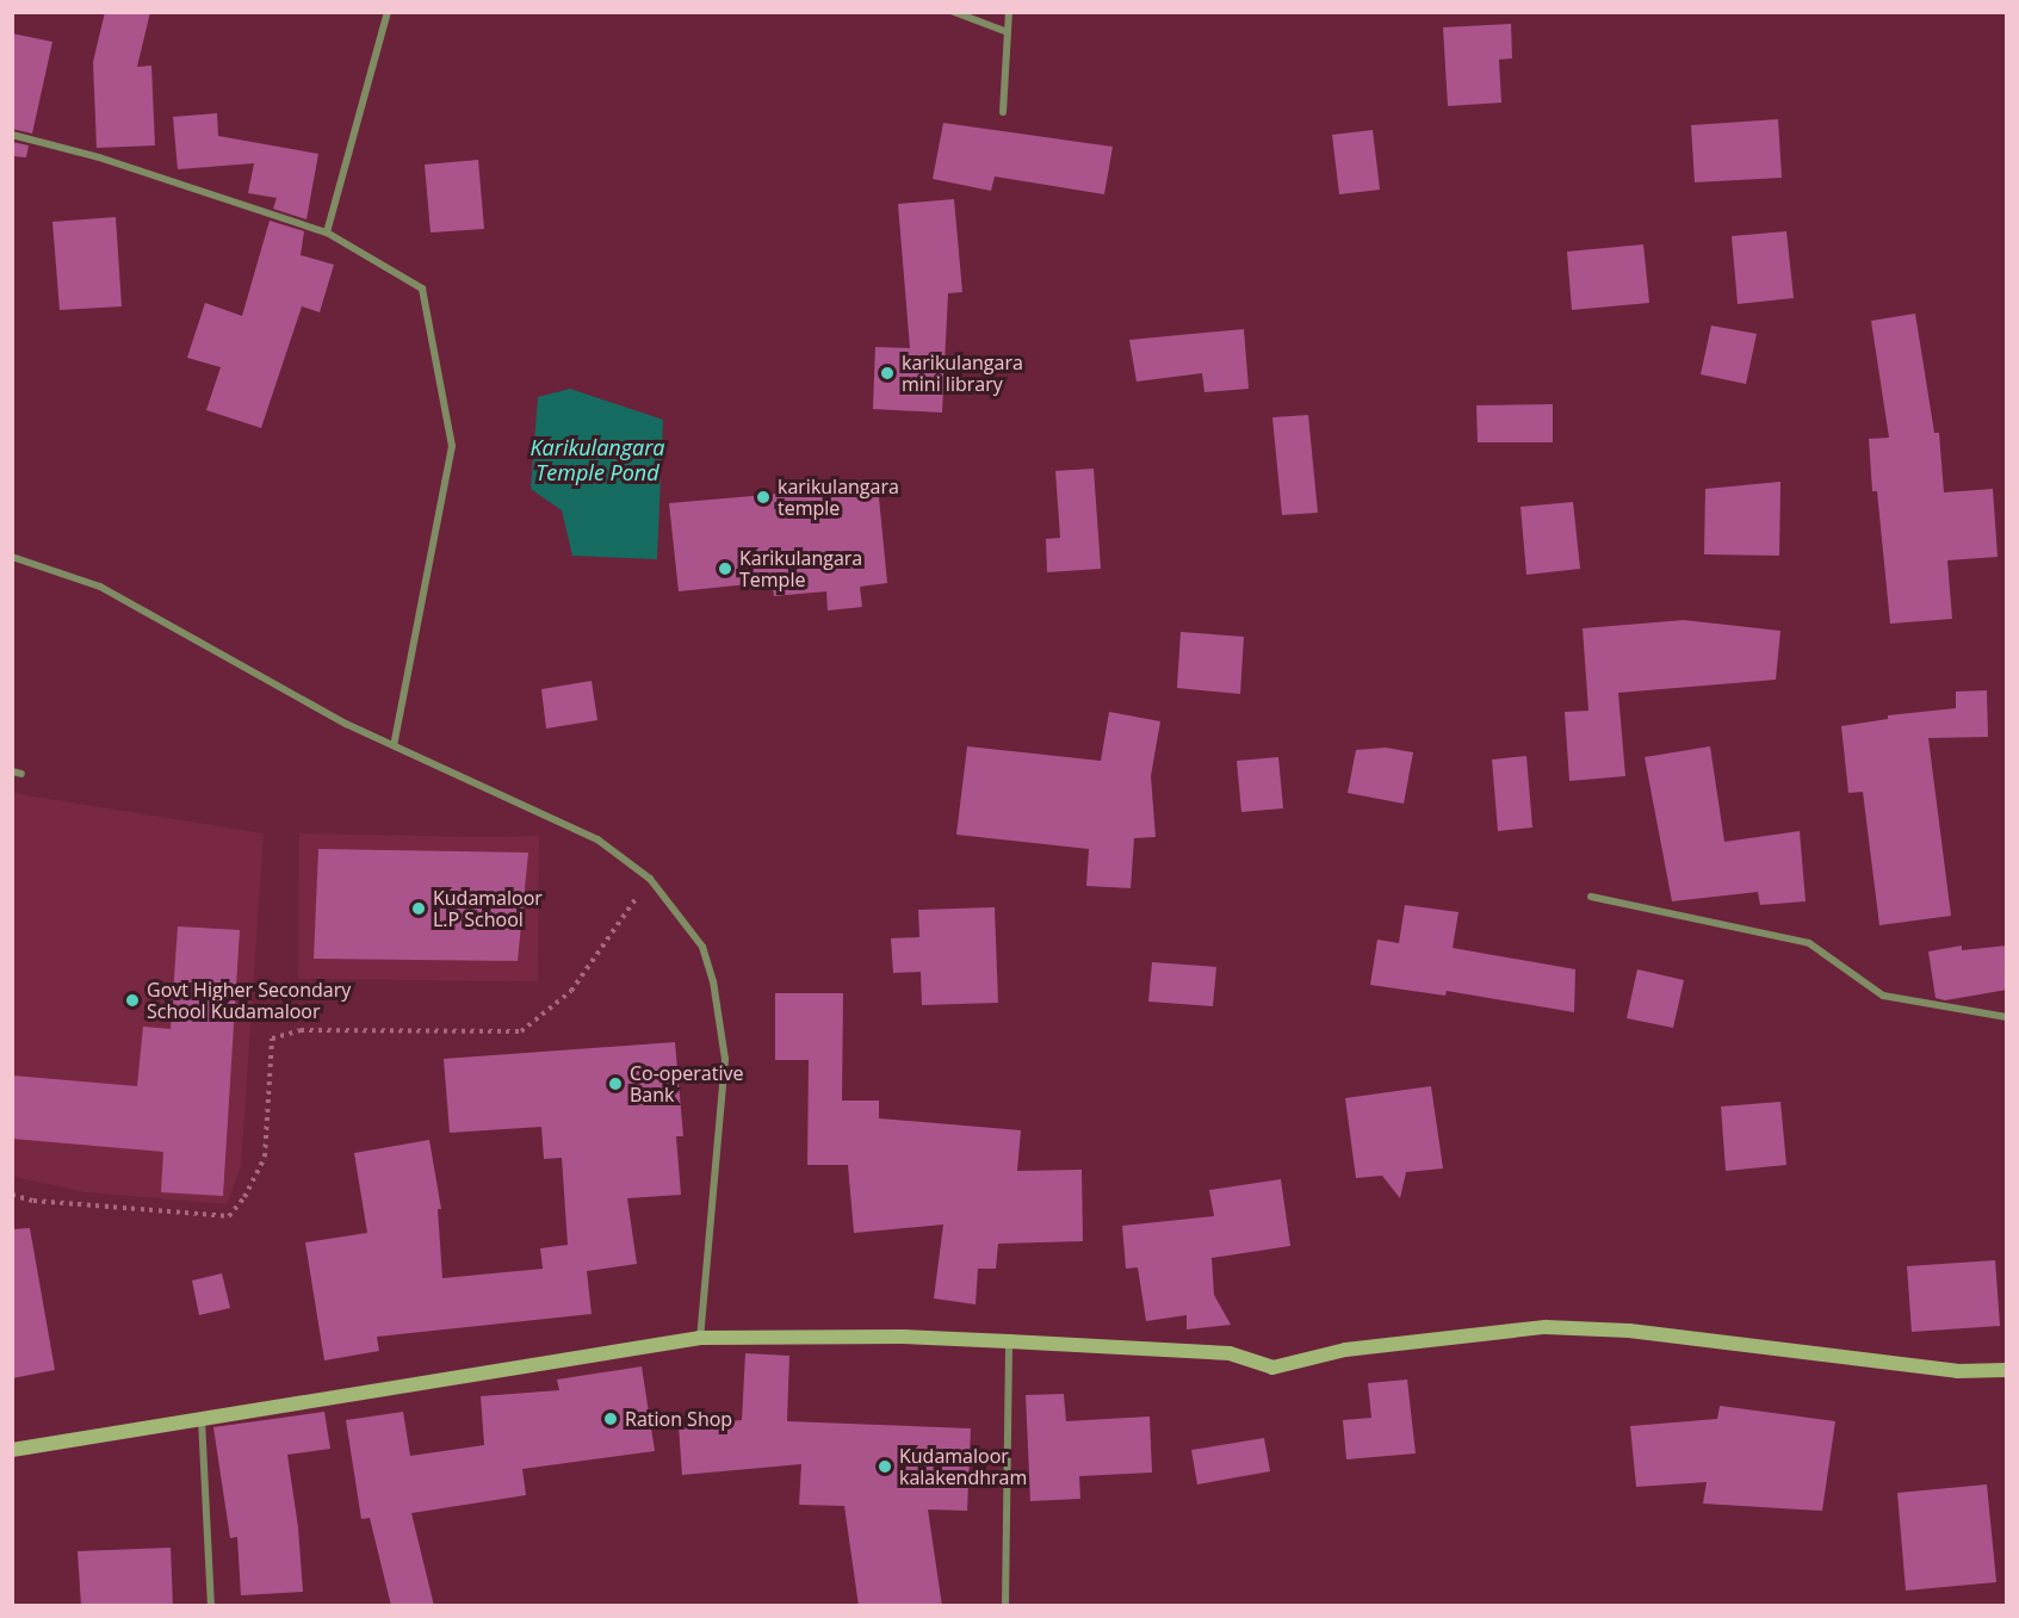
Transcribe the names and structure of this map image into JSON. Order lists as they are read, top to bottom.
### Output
{
  "water": ["Karikulangara Temple Pond"],
  "places": [
    "karikulangara mini library",
    "karikulangara temple",
    "Karikulangara Temple",
    "Kudamaloor L.P School",
    "Govt Higher Secondary School Kudamaloor",
    "Co-operative Bank",
    "Ration Shop",
    "Kudamaloor kalakendhram"
  ]
}
